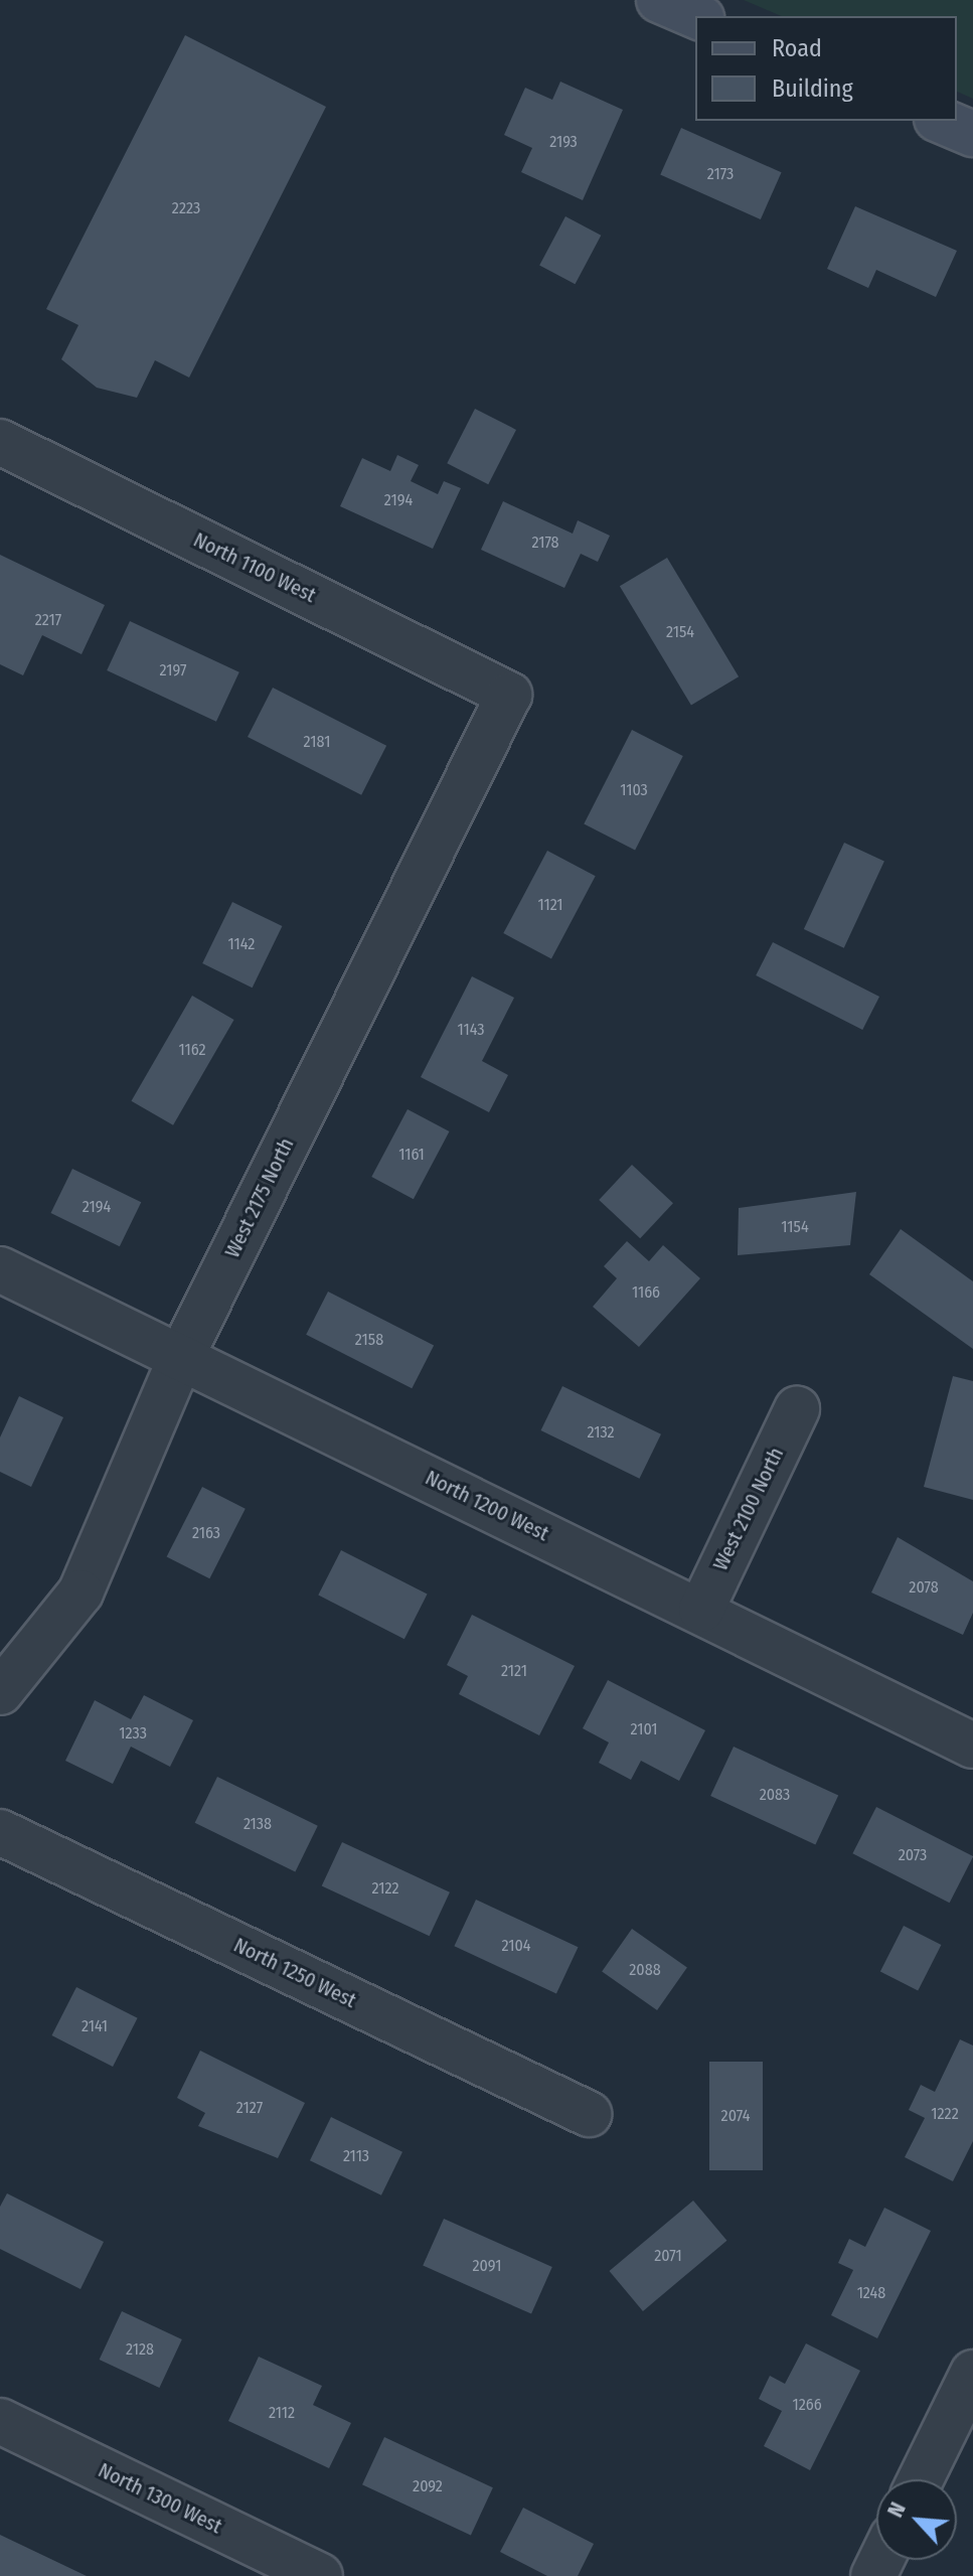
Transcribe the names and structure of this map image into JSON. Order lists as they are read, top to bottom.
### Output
{
  "streets": {
    "street": [
      "North 1100 West",
      "West 2175 North",
      "North 1200 West",
      "West 2100 North",
      "North 1250 West",
      "North 1300 West"
    ]
  },
  "crossings": [
    ["North 1100 West", "West 2175 North"],
    ["West 2175 North", "North 1200 West"],
    ["North 1200 West", "West 2100 North"]
  ],
  "house_numbers": [
    "2193",
    "2173",
    "2223",
    "2194",
    "2178",
    "2217",
    "2154",
    "2197",
    "2181",
    "1103",
    "1121",
    "1142",
    "1143",
    "1162",
    "1161",
    "2194",
    "1154",
    "1166",
    "2158",
    "2132",
    "2163",
    "2078",
    "2121",
    "2101",
    "1233",
    "2083",
    "2138",
    "2073",
    "2122",
    "2104",
    "2088",
    "2141",
    "2127",
    "1222",
    "2074",
    "2113",
    "2071",
    "2091",
    "1248",
    "2128",
    "1266",
    "2112",
    "2092"
  ],
  "legend": ["Road", "Building"],
  "north": "top left"
}
